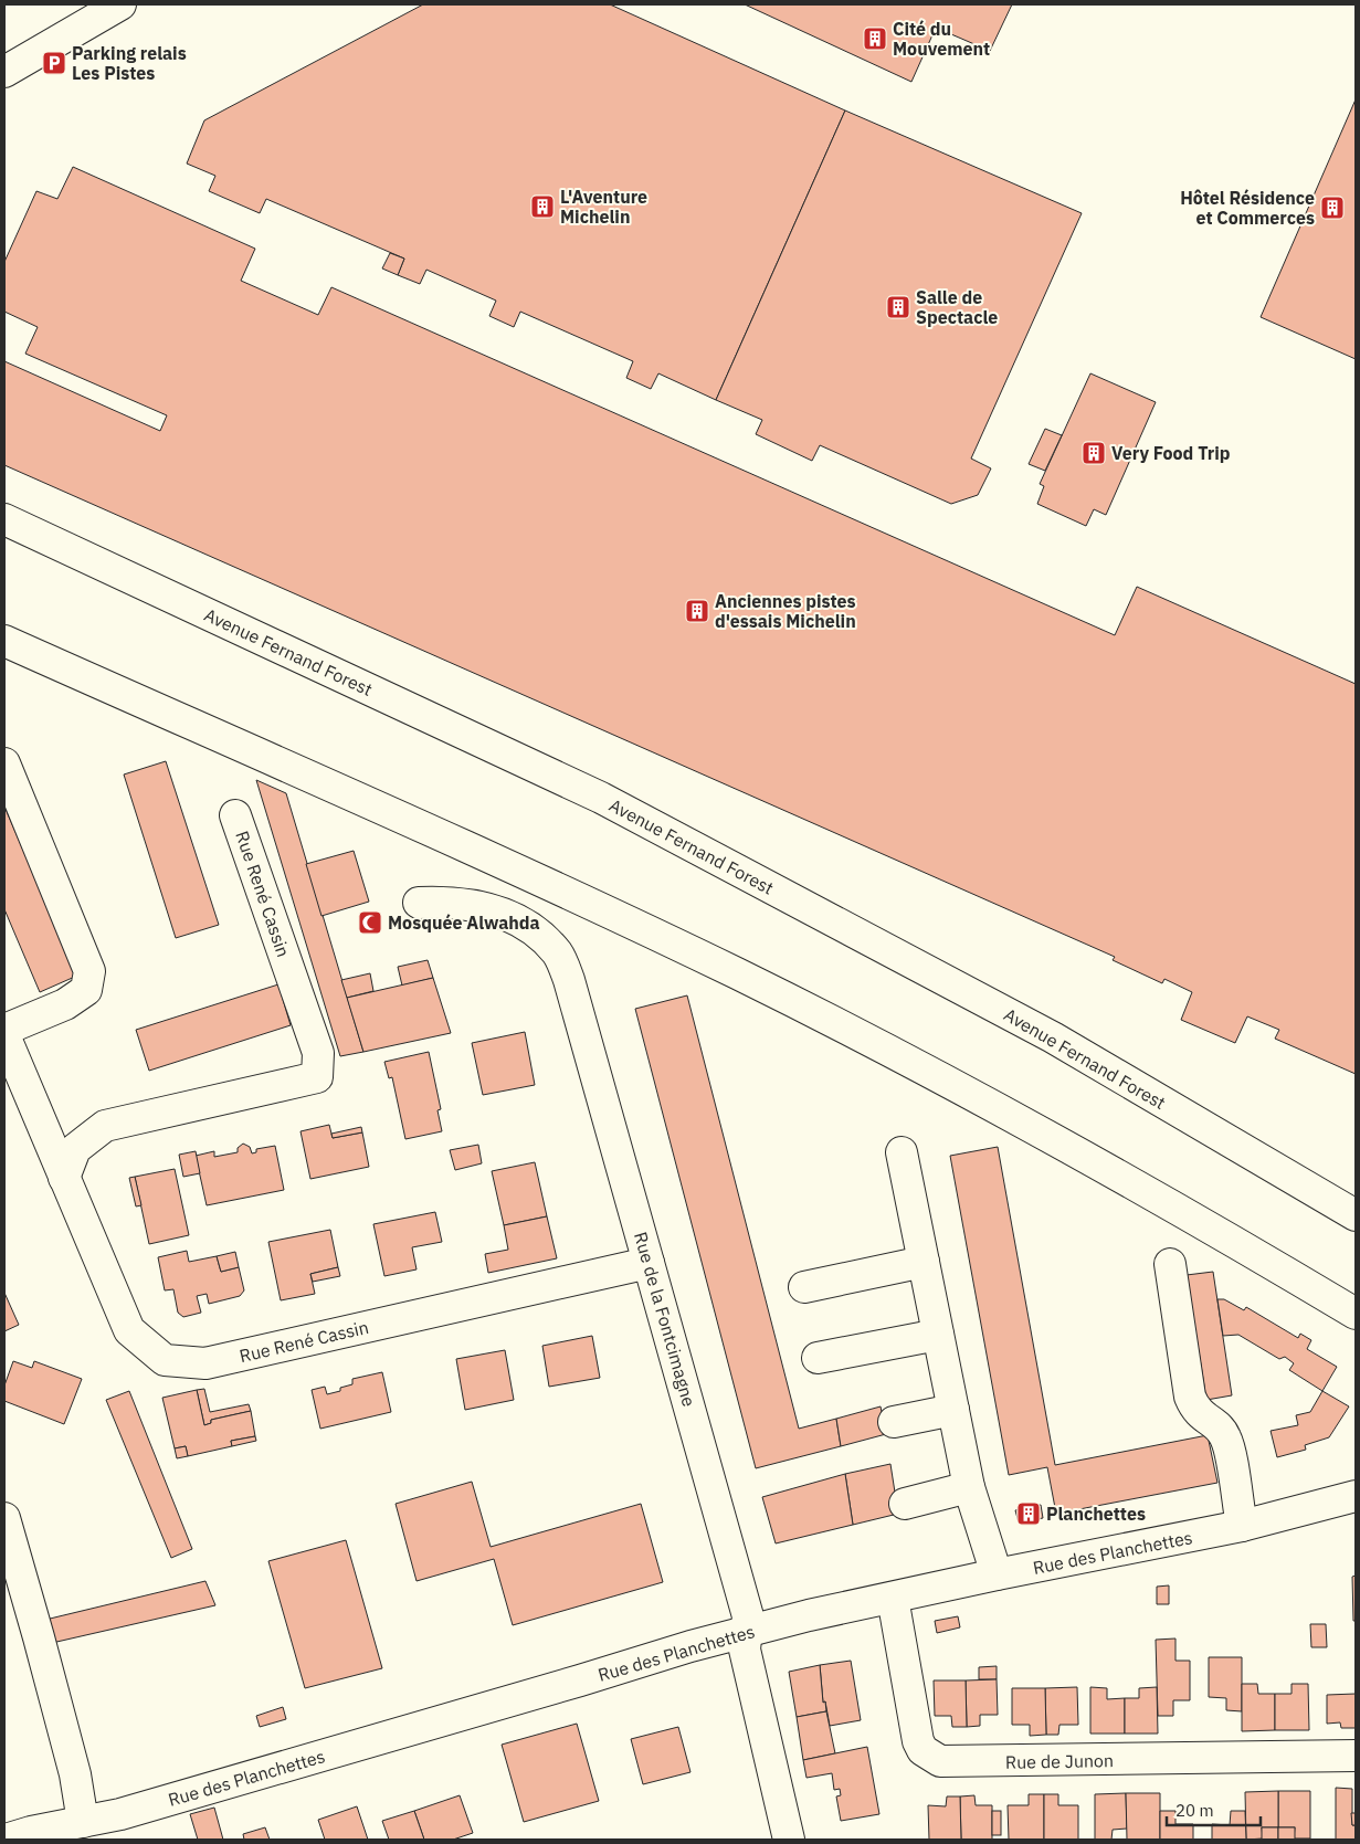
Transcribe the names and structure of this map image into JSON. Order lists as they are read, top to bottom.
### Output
{
  "streets": {
    "street": [
      "Avenue Fernand Forest",
      "Rue René Cassin",
      "Rue de la Fontcimagne",
      "Rue des Planchettes",
      "Rue de Junon"
    ]
  },
  "crossings": [
    ["Rue René Cassin", "Rue de la Fontcimagne"],
    ["Rue de la Fontcimagne", "Rue des Planchettes"],
    ["Rue des Planchettes", "Rue de Junon"]
  ],
  "places": {
    "building": [
      "Cité du Mouvement",
      "L'Aventure Michelin",
      "Hôtel Résidence et Commerces",
      "Salle de Spectacle",
      "Very Food Trip",
      "Anciennes pistes d'essais Michelin",
      "Planchettes"
    ],
    "parking": ["Parking relais Les Pistes"],
    "mosque": ["Mosquée Alwahda"]
  },
  "scale_bar": "20 m"
}
